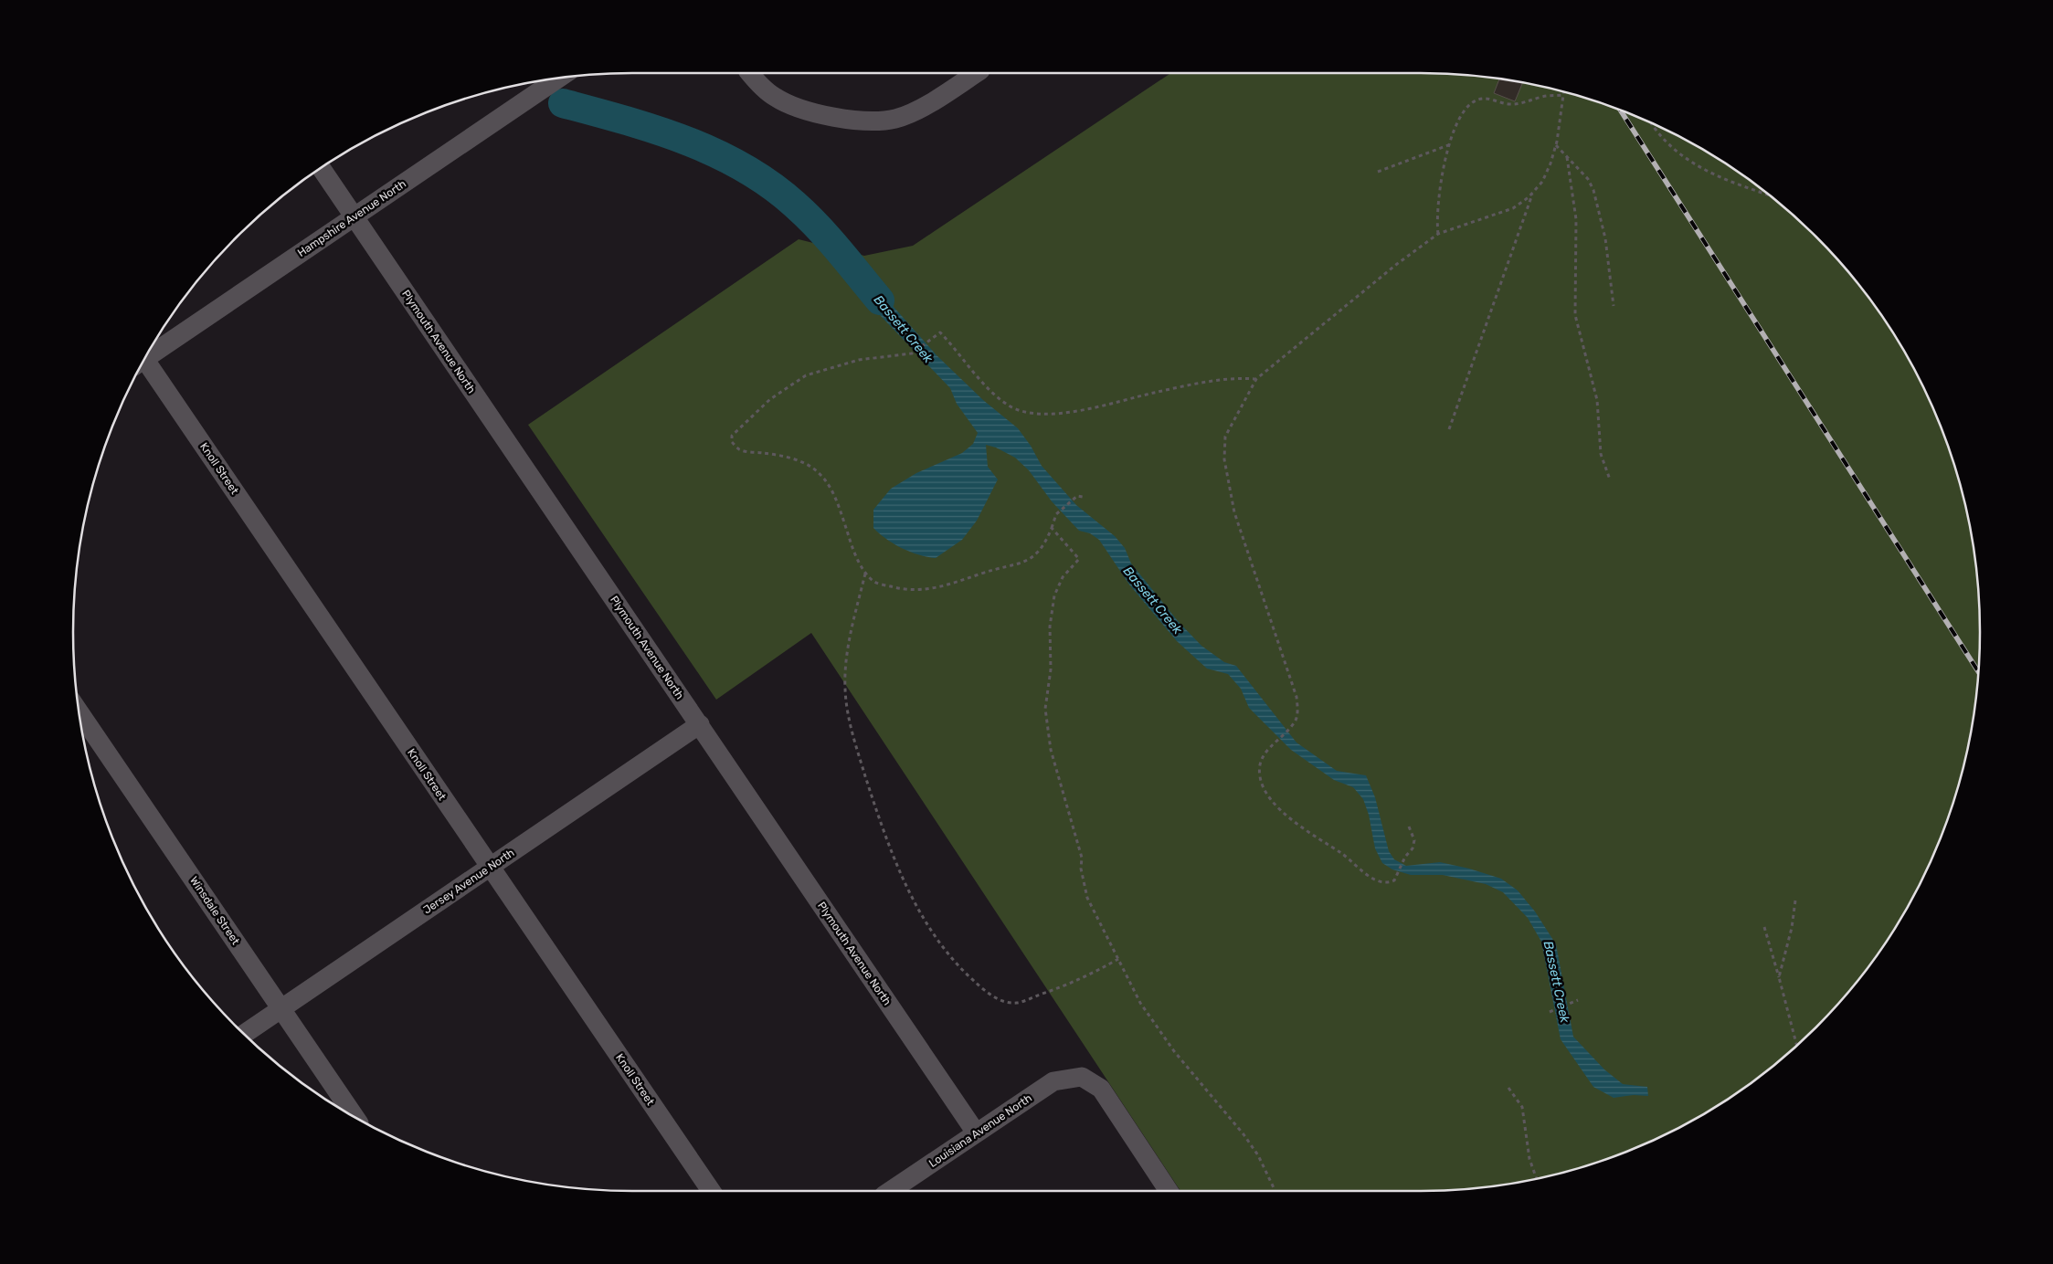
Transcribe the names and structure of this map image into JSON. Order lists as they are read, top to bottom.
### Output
{
  "streets": {
    "street": [
      "Hampshire Avenue North",
      "Plymouth Avenue North",
      "Knoll Street",
      "Jersey Avenue North",
      "Winsdale Street",
      "Louisiana Avenue North"
    ]
  },
  "crossings": [
    ["Hampshire Avenue North", "Plymouth Avenue North"],
    ["Plymouth Avenue North", "Jersey Avenue North"],
    ["Plymouth Avenue North", "Louisiana Avenue North"],
    ["Knoll Street", "Jersey Avenue North"],
    ["Jersey Avenue North", "Winsdale Street"]
  ],
  "water": ["Bassett Creek"]
}
